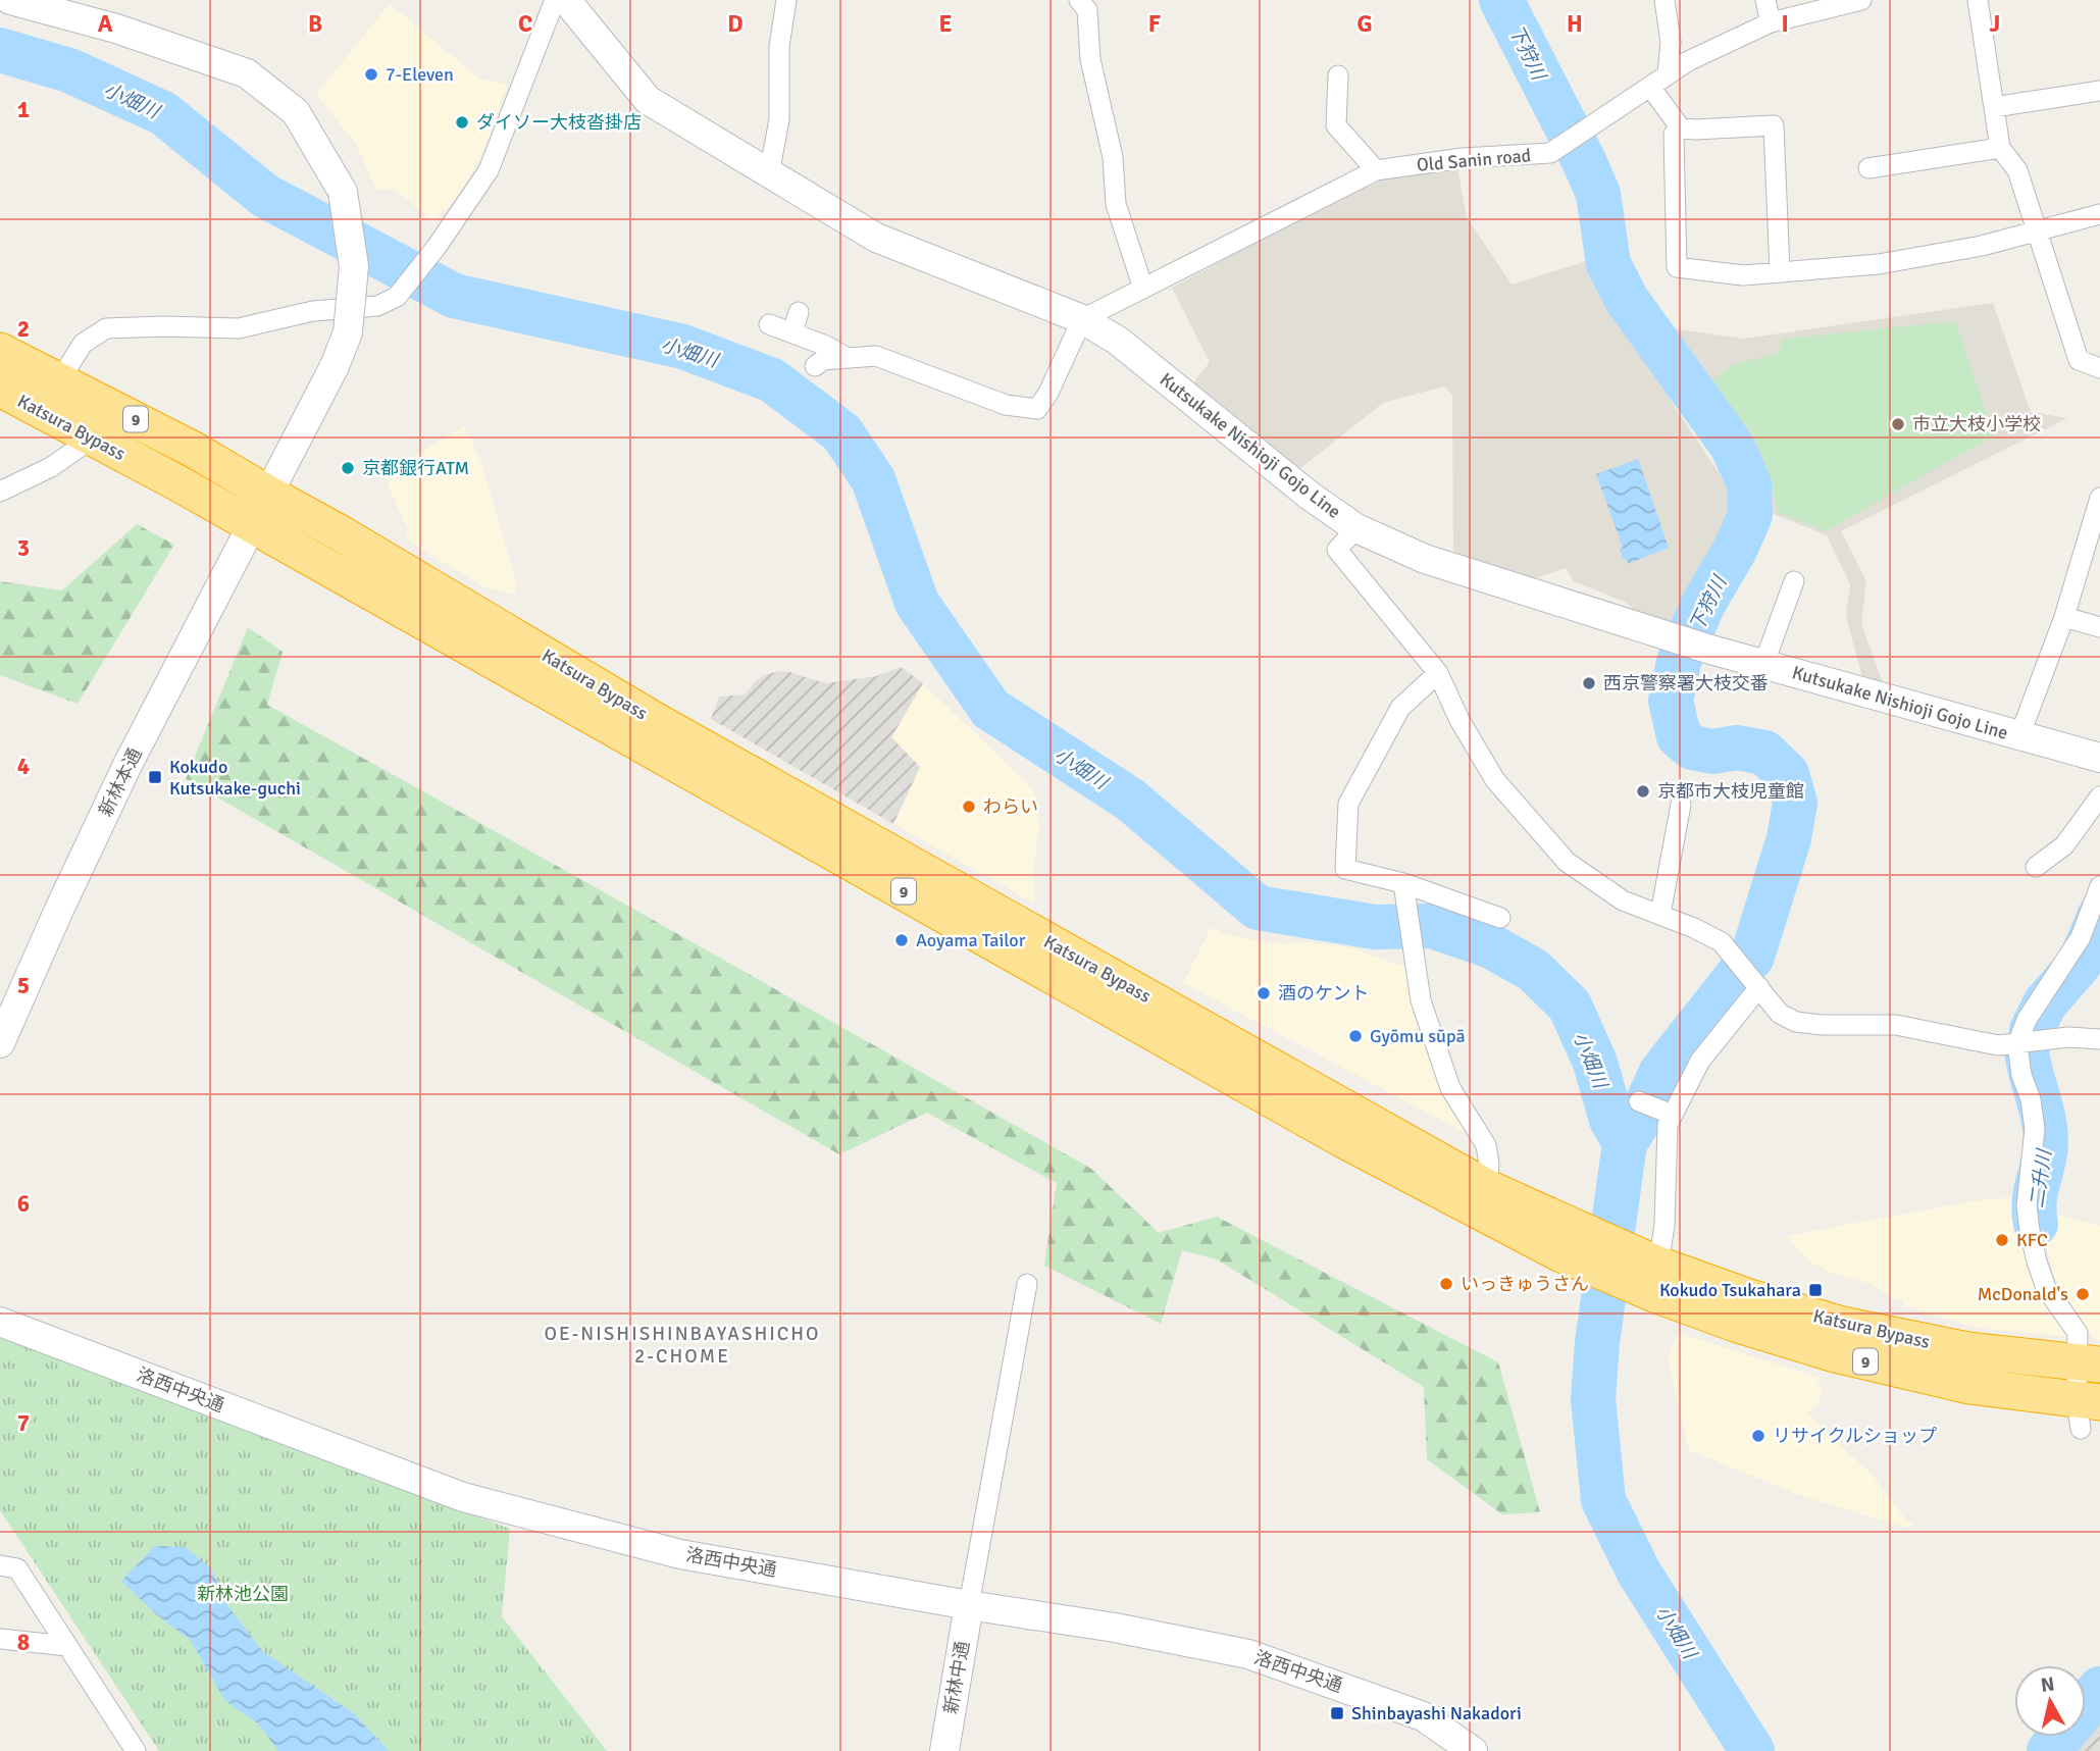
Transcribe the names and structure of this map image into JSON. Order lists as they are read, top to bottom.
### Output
{
  "streets": {
    "highway": ["9", "Katsura Bypass"],
    "street": [
      "Old Sanin road",
      "Kutsukake Nishioji Gojo Line",
      "新林本通",
      "洛西中央通",
      "新林中通"
    ]
  },
  "crossings": [
    ["Old Sanin road", "Kutsukake Nishioji Gojo Line"],
    ["Katsura Bypass", "新林本通"],
    ["洛西中央通", "新林中通"]
  ],
  "districts": ["OE-NISHISHINBAYASHICHO 2-CHOME"],
  "water": ["下狩川", "小畑川", "二升川"],
  "parks": ["新林池公園"],
  "places": {
    "other": [
      "7-Eleven",
      "ダイソー大枝沓掛店",
      "市立大枝小学校",
      "京都銀行ATM",
      "西京警察署大枝交番",
      "京都市大枝児童館",
      "わらい",
      "Aoyama Tailor",
      "酒のケント",
      "Gyōmu sūpā",
      "KFC",
      "いっきゅうさん",
      "McDonald's",
      "リサイクルショップ"
    ],
    "transit": ["Kokudo Kutsukake-guchi", "Kokudo Tsukahara", "Shinbayashi Nakadori"]
  },
  "north": "top",
  "grid": {
    "columns": [
      "A",
      "B",
      "C",
      "D",
      "E",
      "F",
      "G",
      "H",
      "I",
      "J"
    ],
    "rows": [
      "1",
      "2",
      "3",
      "4",
      "5",
      "6",
      "7",
      "8"
    ]
  }
}
